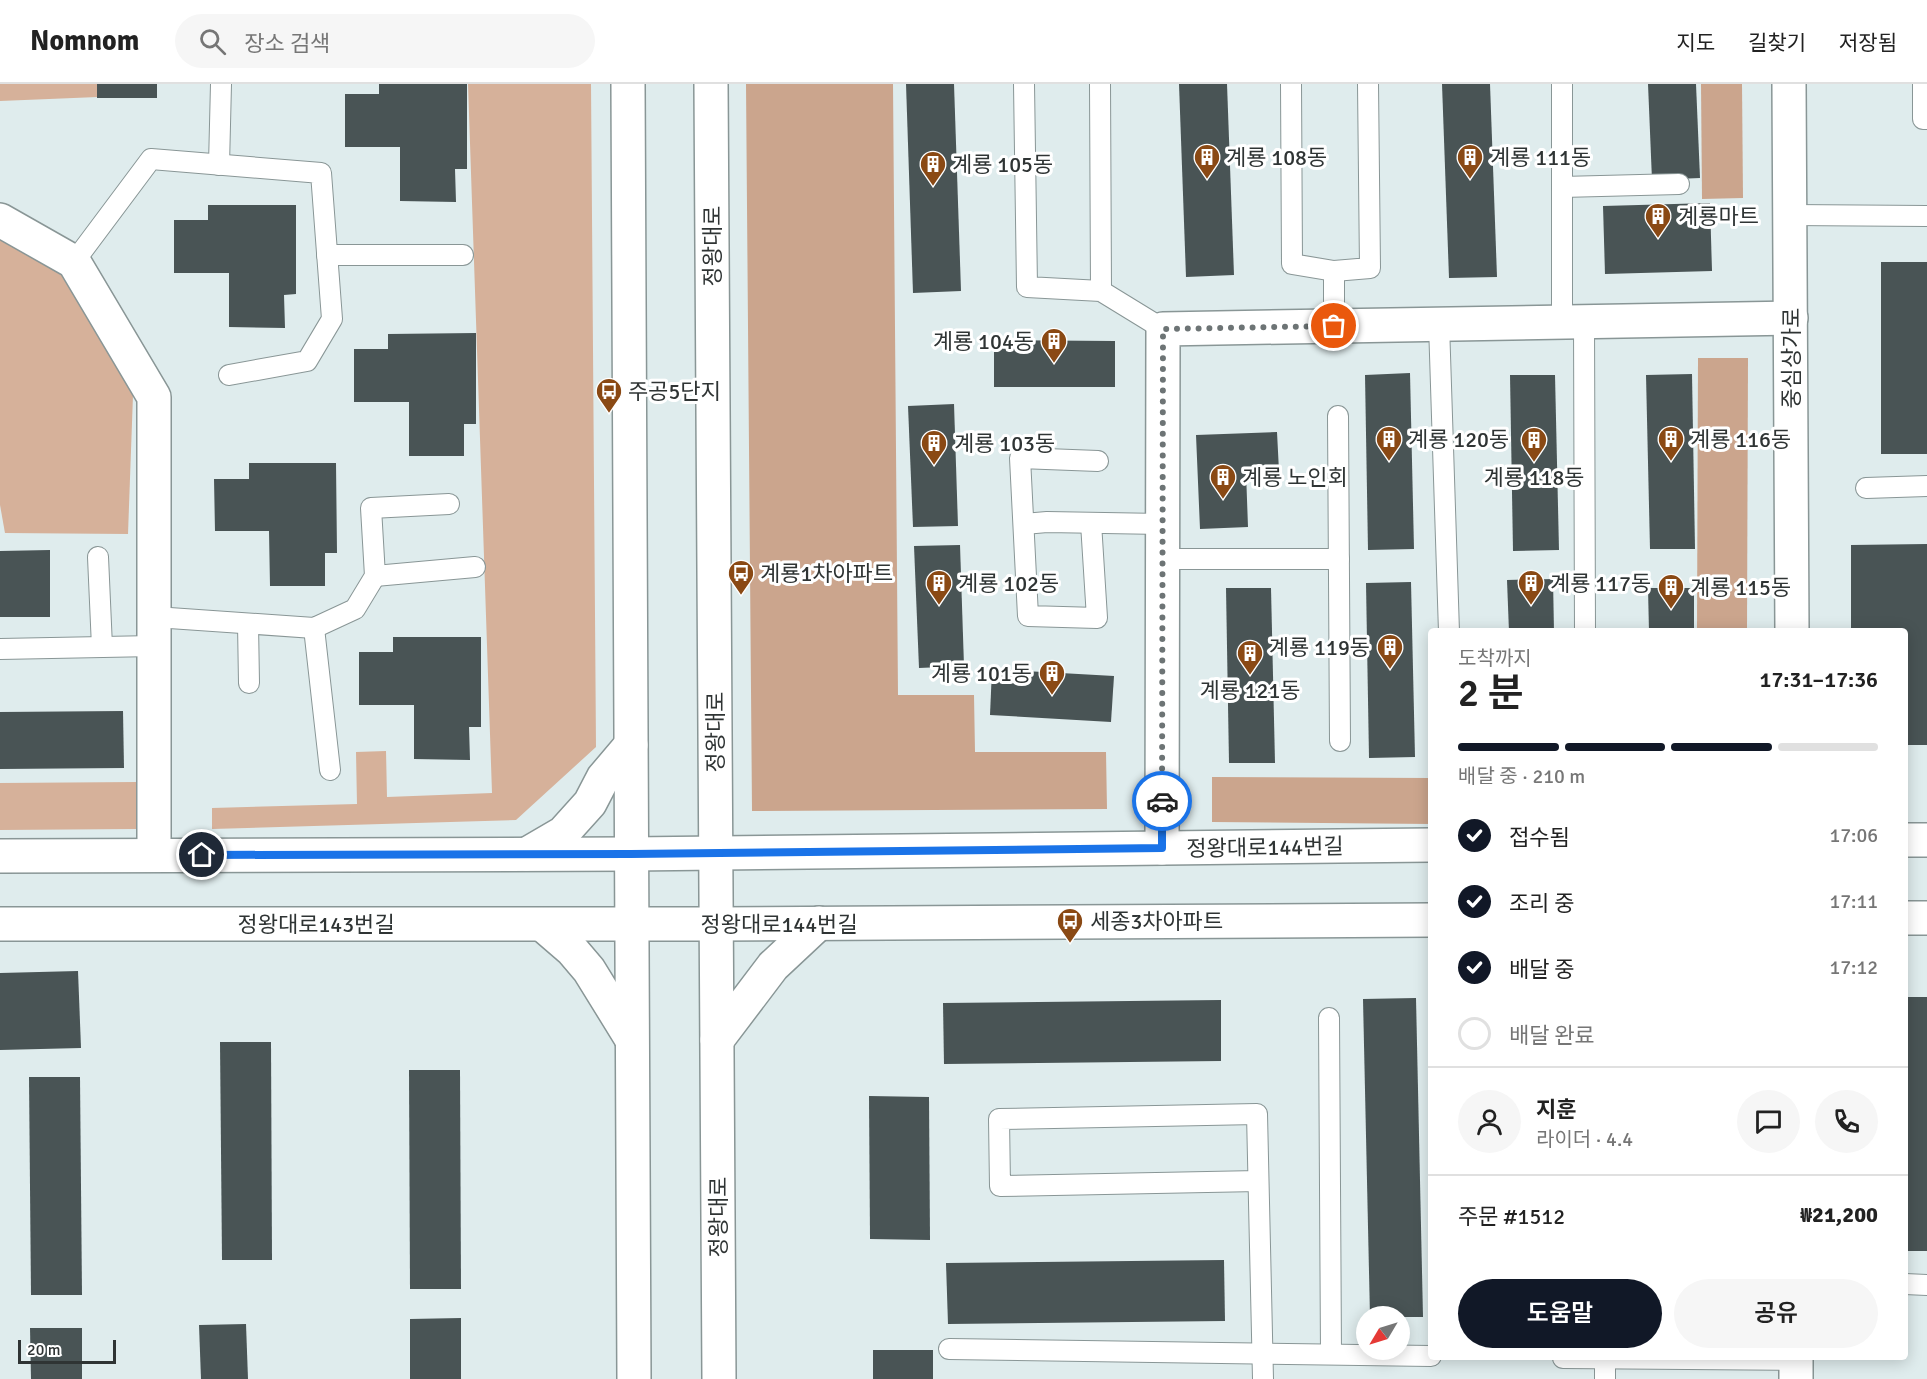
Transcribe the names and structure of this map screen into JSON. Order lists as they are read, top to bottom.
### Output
{
  "streets": {
    "street": [
      "정왕대로",
      "중심상가로",
      "정왕대로144번길",
      "정왕대로143번길"
    ]
  },
  "crossings": [
    ["정왕대로", "정왕대로144번길"],
    ["정왕대로144번길", "정왕대로143번길"]
  ],
  "places": {
    "building": [
      "계룡 108동",
      "계룡 111동",
      "계룡 105동",
      "계룡마트",
      "계룡 104동",
      "계룡 120동",
      "계룡 116동",
      "계룡 118동",
      "계룡 103동",
      "계룡 노인회",
      "계룡 102동",
      "계룡 117동",
      "계룡 115동",
      "계룡 119동",
      "계룡 121동",
      "계룡 101동"
    ],
    "bus stop": ["주공5단지", "계룡1차아파트", "세종3차아파트"]
  },
  "scale_bar": "20 m",
  "north": "bottom left",
  "page": {
    "header": "Nomnom",
    "search": "장소 검색",
    "nav": ["지도", "길찾기", "저장됨"],
    "heading": ["2 분", "도착까지", "17:31–17:36"],
    "panel": [
      "지훈",
      "라이더 · 4.4",
      "주문 #1512",
      "₩21,200"
    ],
    "bar": "배달 중 · 210 m",
    "list": [
      ["접수됨", "17:06"],
      ["조리 중", "17:11"],
      ["배달 중", "17:12"],
      "배달 완료"
    ],
    "buttons": ["도움말", "공유"],
    "scale": "20 m"
  }
}
